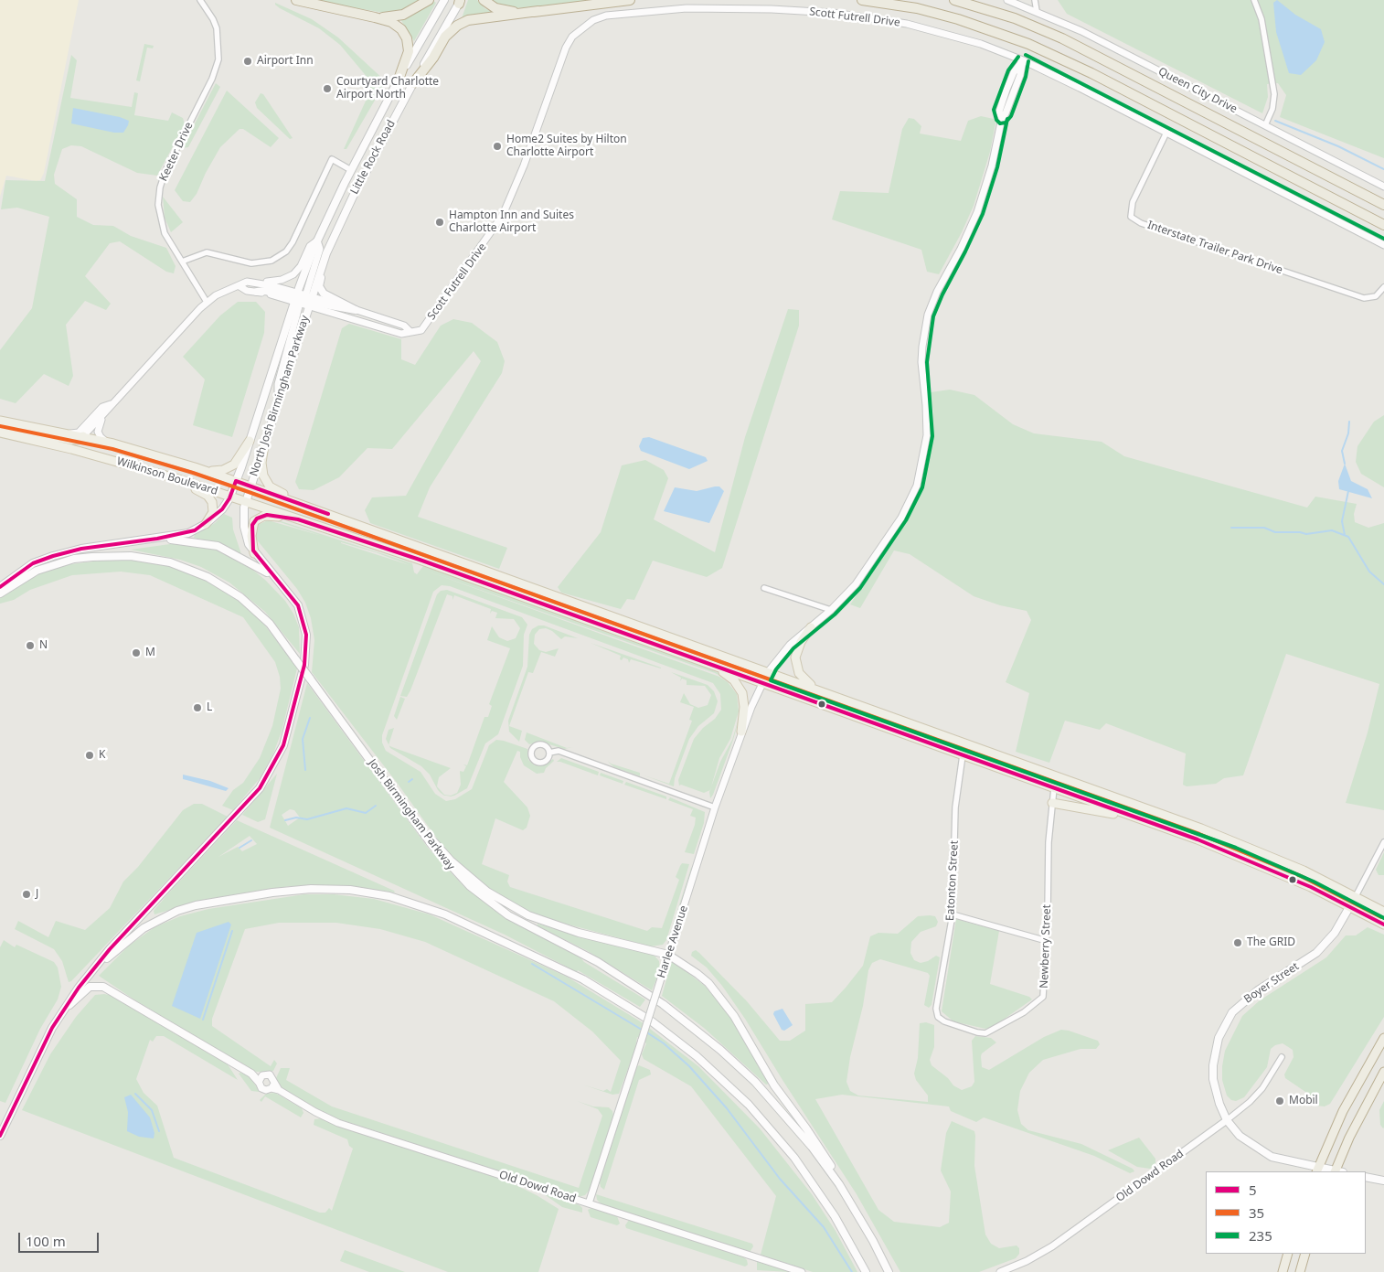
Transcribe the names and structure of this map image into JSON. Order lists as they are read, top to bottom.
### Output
{
  "streets": {
    "main road": [
      "Little Rock Road",
      "North Josh Birmingham Parkway",
      "Wilkinson Boulevard",
      "Josh Birmingham Parkway",
      "Boyer Street"
    ],
    "street": [
      "Scott Futrell Drive",
      "Queen City Drive",
      "Keeter Drive",
      "Interstate Trailer Park Drive",
      "Eatonton Street",
      "Harlee Avenue",
      "Newberry Street",
      "Old Dowd Road"
    ]
  },
  "crossings": [
    ["Scott Futrell Drive", "Interstate Trailer Park Drive"],
    ["Scott Futrell Drive", "Harlee Avenue"],
    ["Little Rock Road", "North Josh Birmingham Parkway"],
    ["North Josh Birmingham Parkway", "Wilkinson Boulevard"],
    ["Wilkinson Boulevard", "Eatonton Street"],
    ["Wilkinson Boulevard", "Harlee Avenue"],
    ["Wilkinson Boulevard", "Newberry Street"],
    ["Wilkinson Boulevard", "Boyer Street"],
    ["Eatonton Street", "Newberry Street"],
    ["Harlee Avenue", "Old Dowd Road"],
    ["Boyer Street", "Old Dowd Road"]
  ],
  "places": [
    "Airport Inn",
    "Courtyard Charlotte Airport North",
    "Home2 Suites by Hilton Charlotte Airport",
    "Hampton Inn and Suites Charlotte Airport",
    "N",
    "M",
    "L",
    "K",
    "J",
    "The GRID",
    "Mobil"
  ],
  "lines": ["transit line 235", "transit line 35", "transit line 5"],
  "legend": ["5", "35", "235"],
  "scale_bar": "100 m"
}
